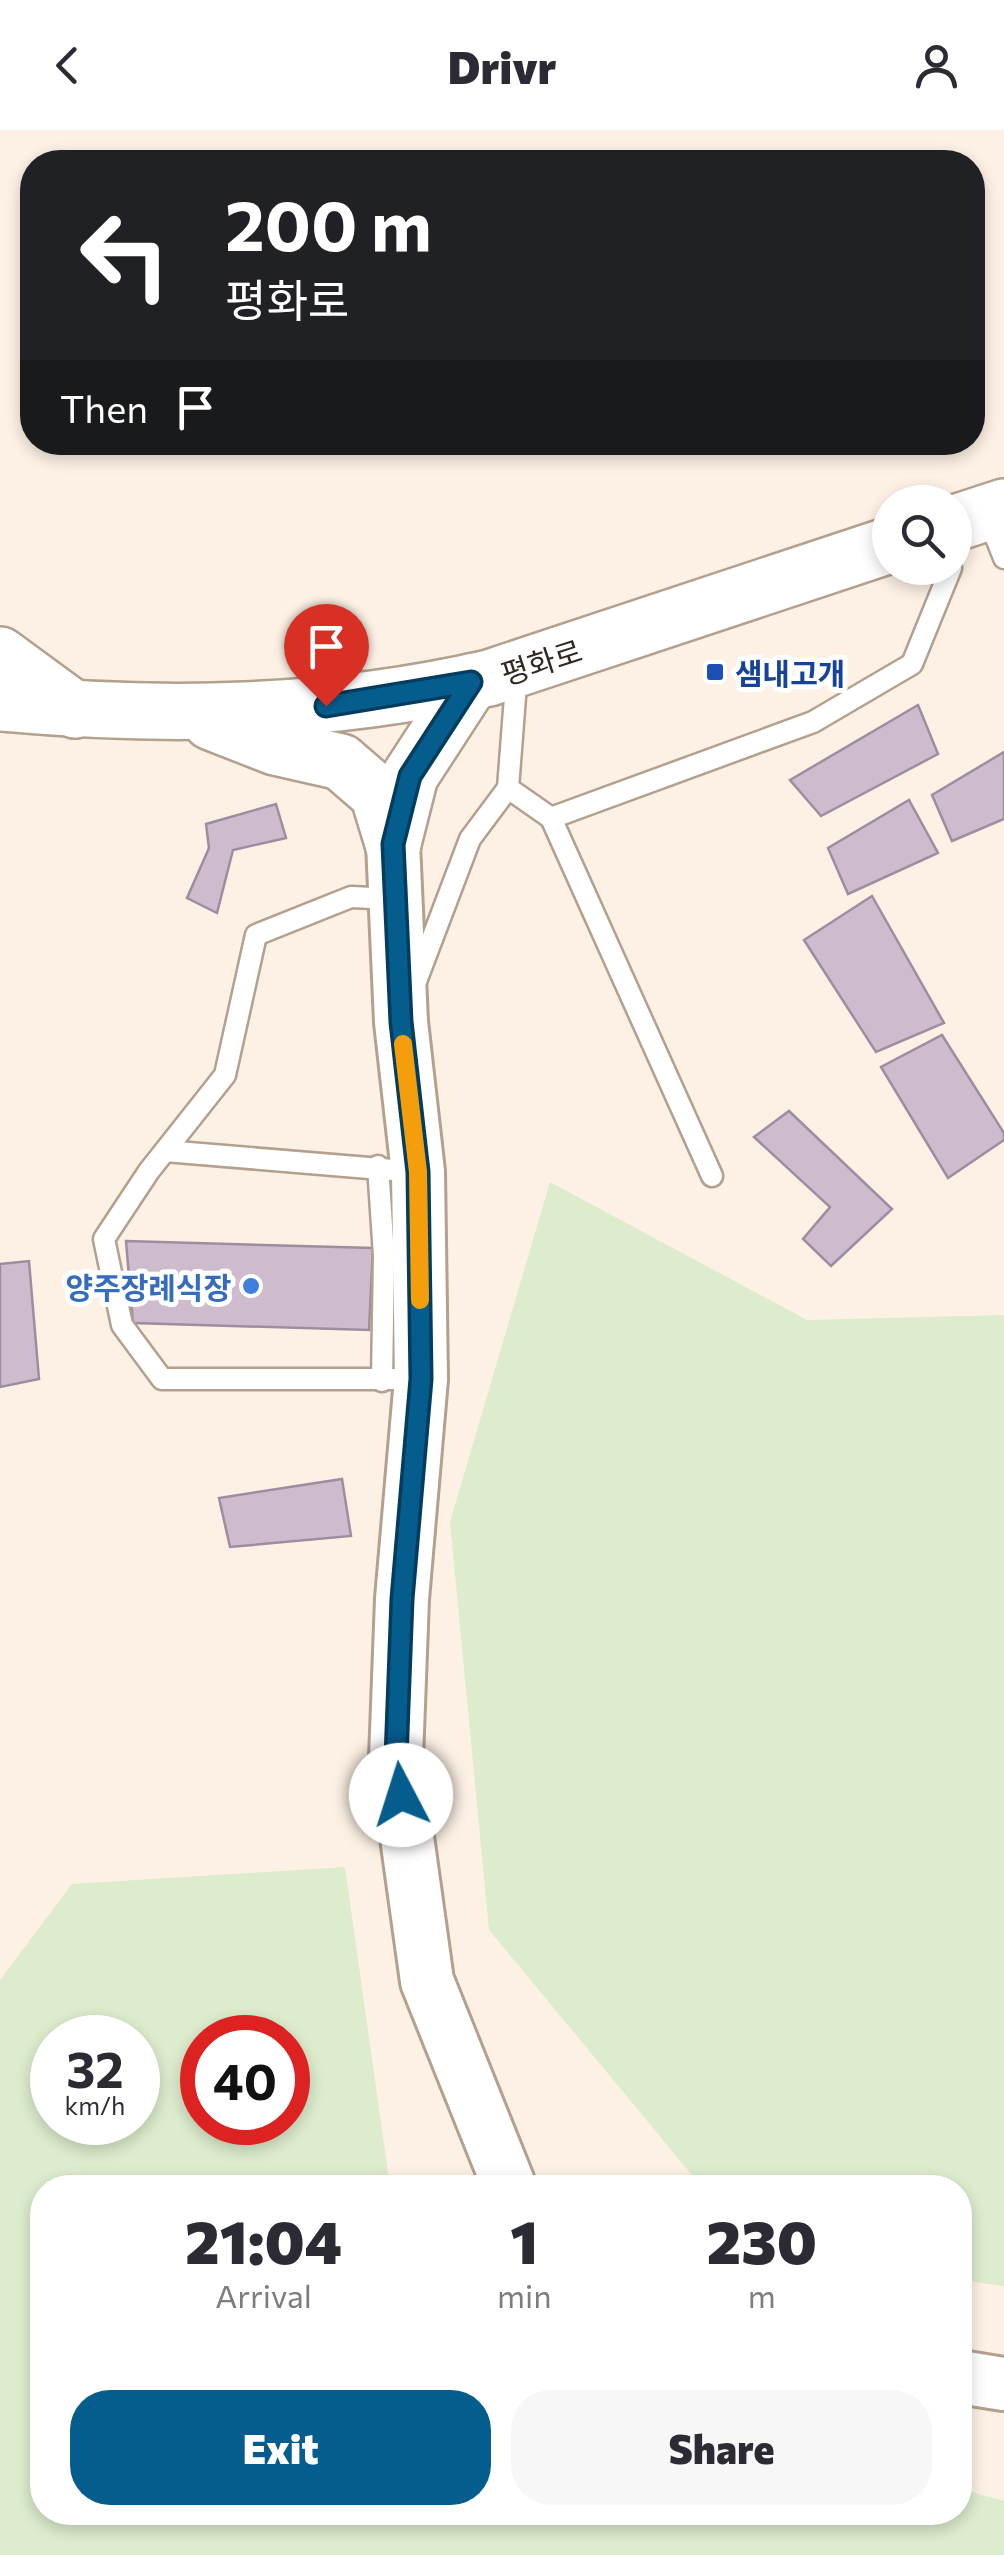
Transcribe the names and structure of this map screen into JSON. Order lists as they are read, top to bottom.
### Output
{
  "streets": {
    "main road": ["평화로"]
  },
  "places": {
    "transit": ["샘내고개"],
    "other": ["양주장례식장"]
  },
  "page": {
    "header": "Drivr",
    "turn": ["200 m", "평화로"],
    "then": "Then",
    "speed": "32 km/h",
    "limit": "40",
    "eta": [
      "21:04",
      "Arrival",
      "1",
      "min",
      "230",
      "m"
    ],
    "buttons": ["Exit", "Share"]
  }
}
